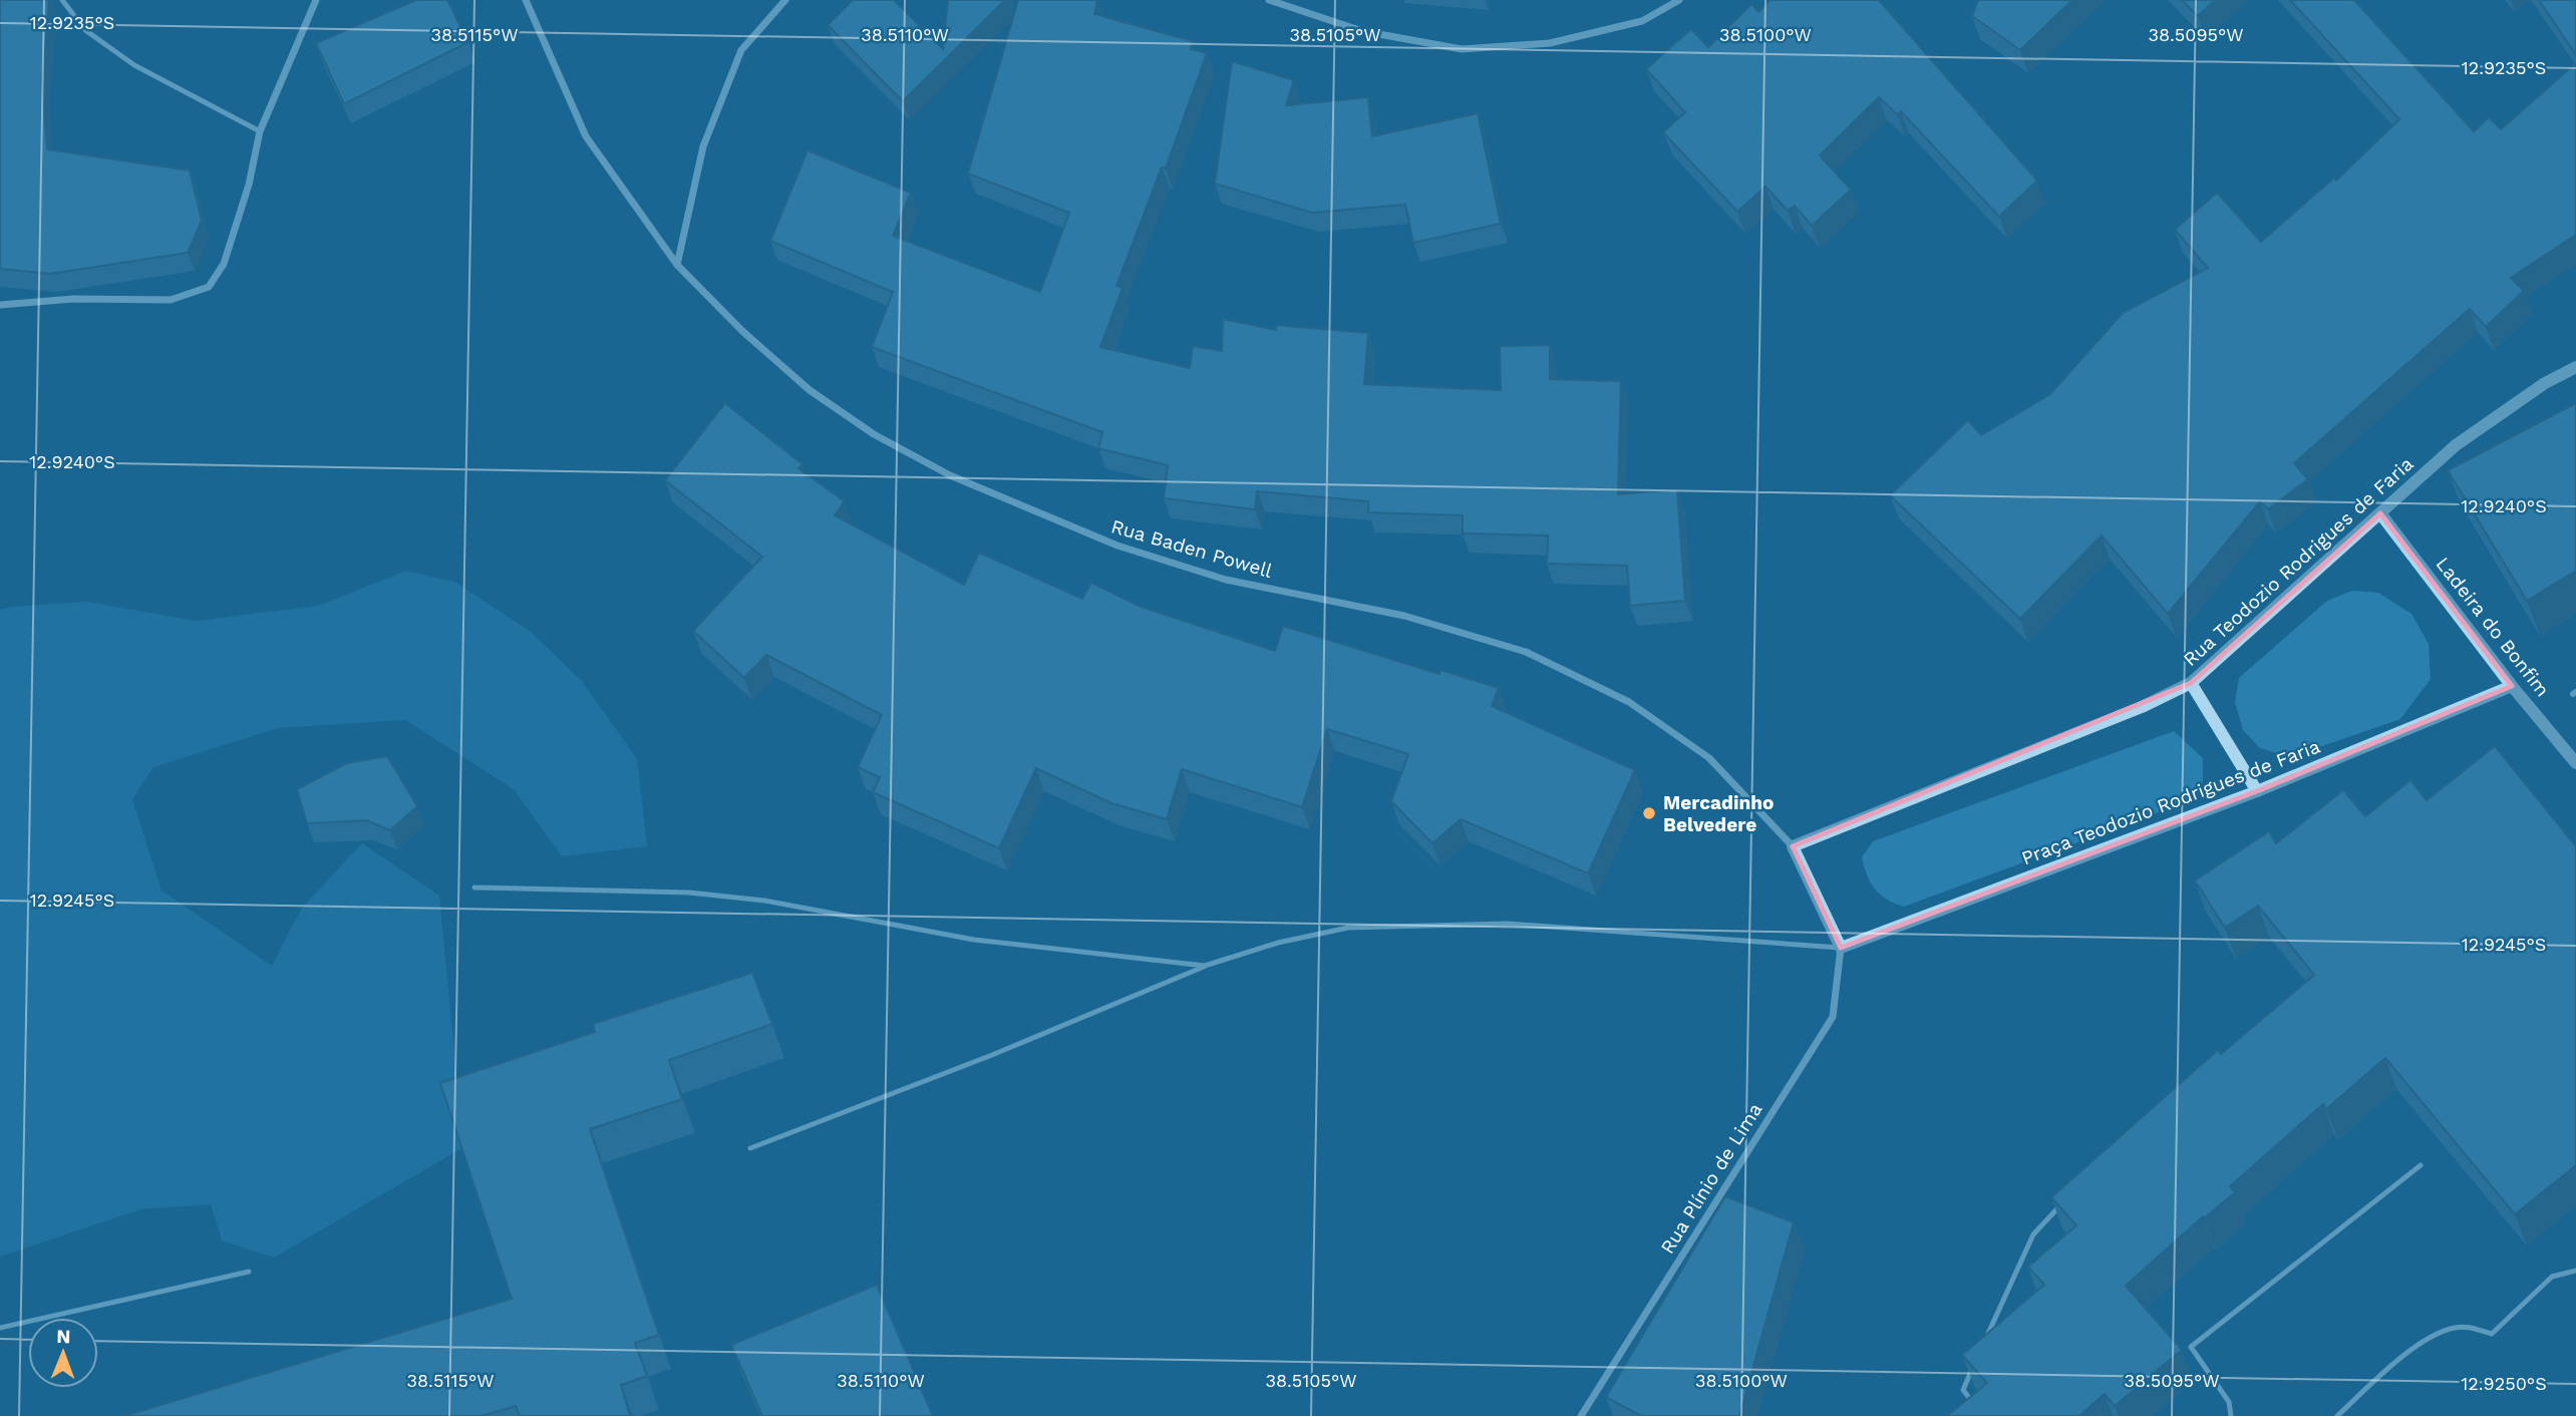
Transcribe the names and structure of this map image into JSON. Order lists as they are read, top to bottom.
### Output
{
  "streets": {
    "street": [
      "Rua Baden Powell",
      "Rua Teodozio Rodrigues de Faria",
      "Ladeira do Bonfim",
      "Praça Teodozio Rodrigues de Faria",
      "Rua Plínio de Lima"
    ]
  },
  "crossings": [
    ["Rua Baden Powell", "Rua Teodozio Rodrigues de Faria"],
    ["Rua Teodozio Rodrigues de Faria", "Ladeira do Bonfim"],
    ["Ladeira do Bonfim", "Praça Teodozio Rodrigues de Faria"],
    ["Praça Teodozio Rodrigues de Faria", "Rua Plínio de Lima"]
  ],
  "places": ["Mercadinho Belvedere"],
  "north": "top",
  "coordinates": [
    "12.9235°S",
    "38.5115°W",
    "38.5110°W",
    "38.5105°W",
    "38.5100°W",
    "38.5095°W",
    "12.9240°S",
    "12.9245°S",
    "12.9250°S"
  ]
}
